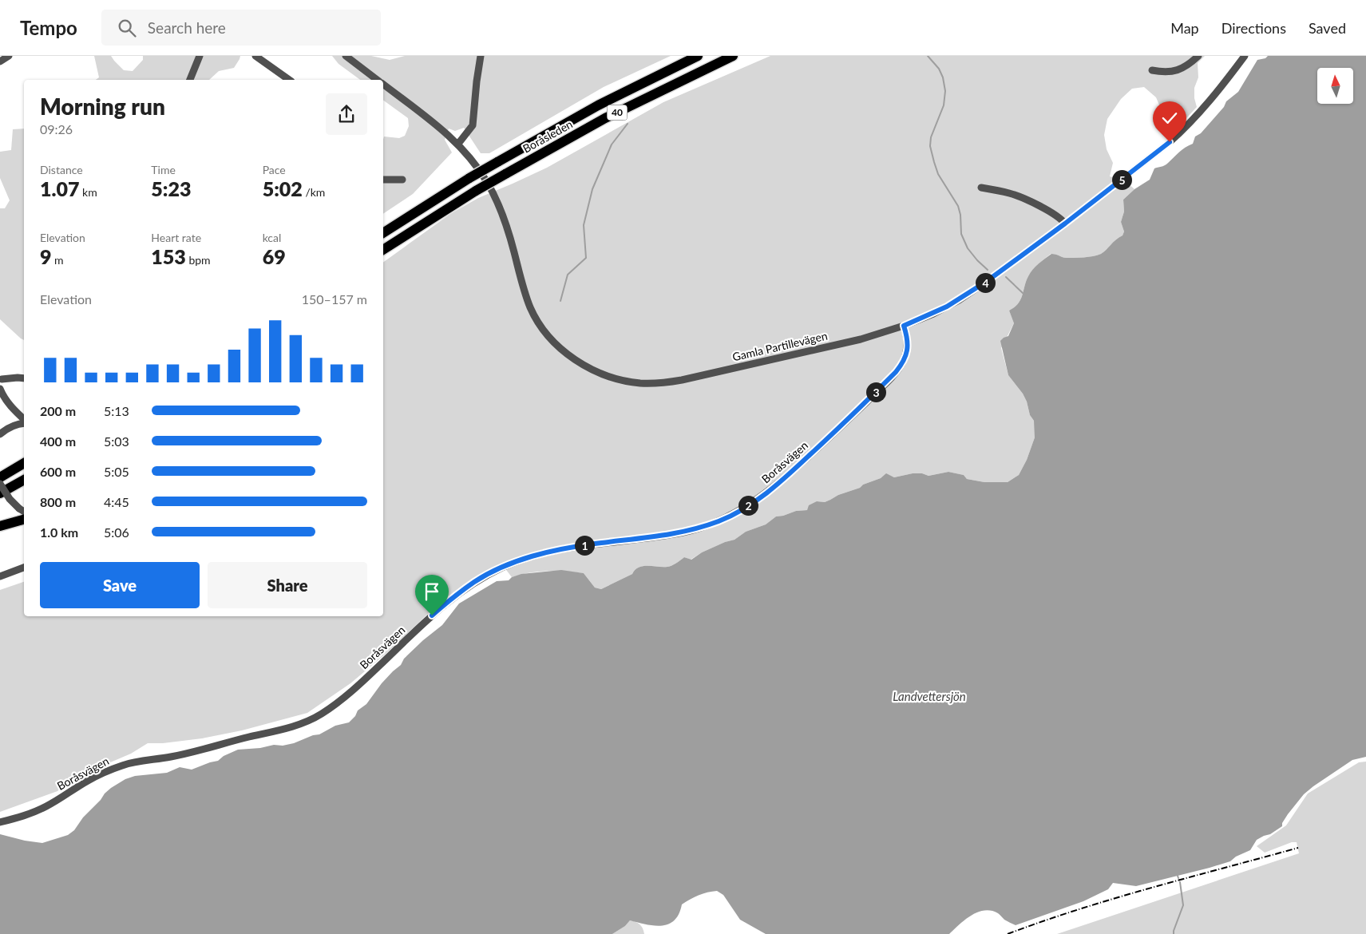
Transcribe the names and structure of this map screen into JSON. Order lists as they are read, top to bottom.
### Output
{
  "streets": {
    "highway": ["40", "Boråsleden"],
    "street": ["Gamla Partillevägen", "Boråsvägen"]
  },
  "crossings": [
    ["Gamla Partillevägen", "Boråsvägen"]
  ],
  "water": ["Landvettersjön"],
  "north": "top",
  "page": {
    "header": "Tempo",
    "search": "Search here",
    "nav": ["Map", "Directions", "Saved"],
    "heading": ["Morning run", "09:26"],
    "stats": [
      ["Distance", "1.07 km"],
      ["Time", "5:23"],
      ["Pace", "5:02 /km"],
      ["Elevation", "9 m"],
      ["Heart rate", "153 bpm"],
      ["kcal", "69"]
    ],
    "pins": [
      "5",
      "4",
      "3",
      "2",
      "1"
    ],
    "chart": ["Elevation", "150–157 m"],
    "list": [
      {
        "name": "200 m",
        "note": "5:13"
      },
      {
        "name": "400 m",
        "note": "5:03"
      },
      {
        "name": "600 m",
        "note": "5:05"
      },
      {
        "name": "800 m",
        "note": "4:45"
      },
      {
        "name": "1.0 km",
        "note": "5:06"
      }
    ],
    "buttons": ["Save", "Share"]
  }
}
